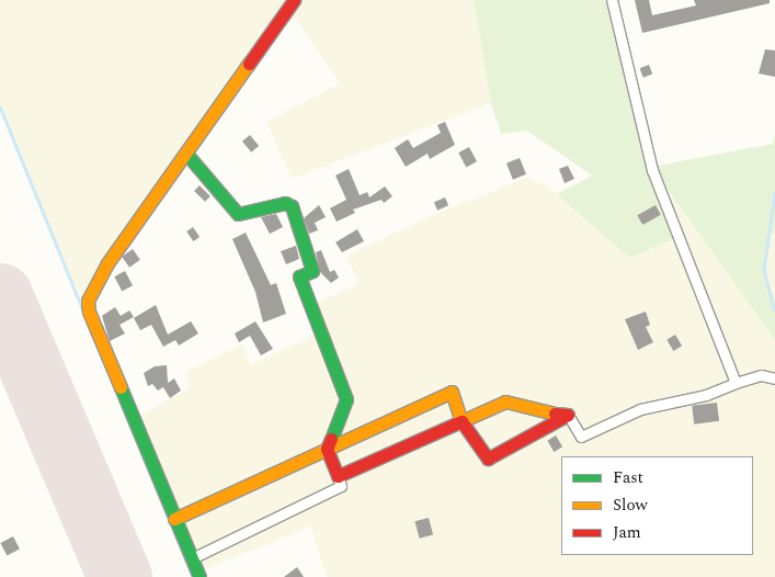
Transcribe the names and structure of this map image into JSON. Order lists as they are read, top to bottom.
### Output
{
  "legend": ["Fast", "Slow", "Jam"]
}
